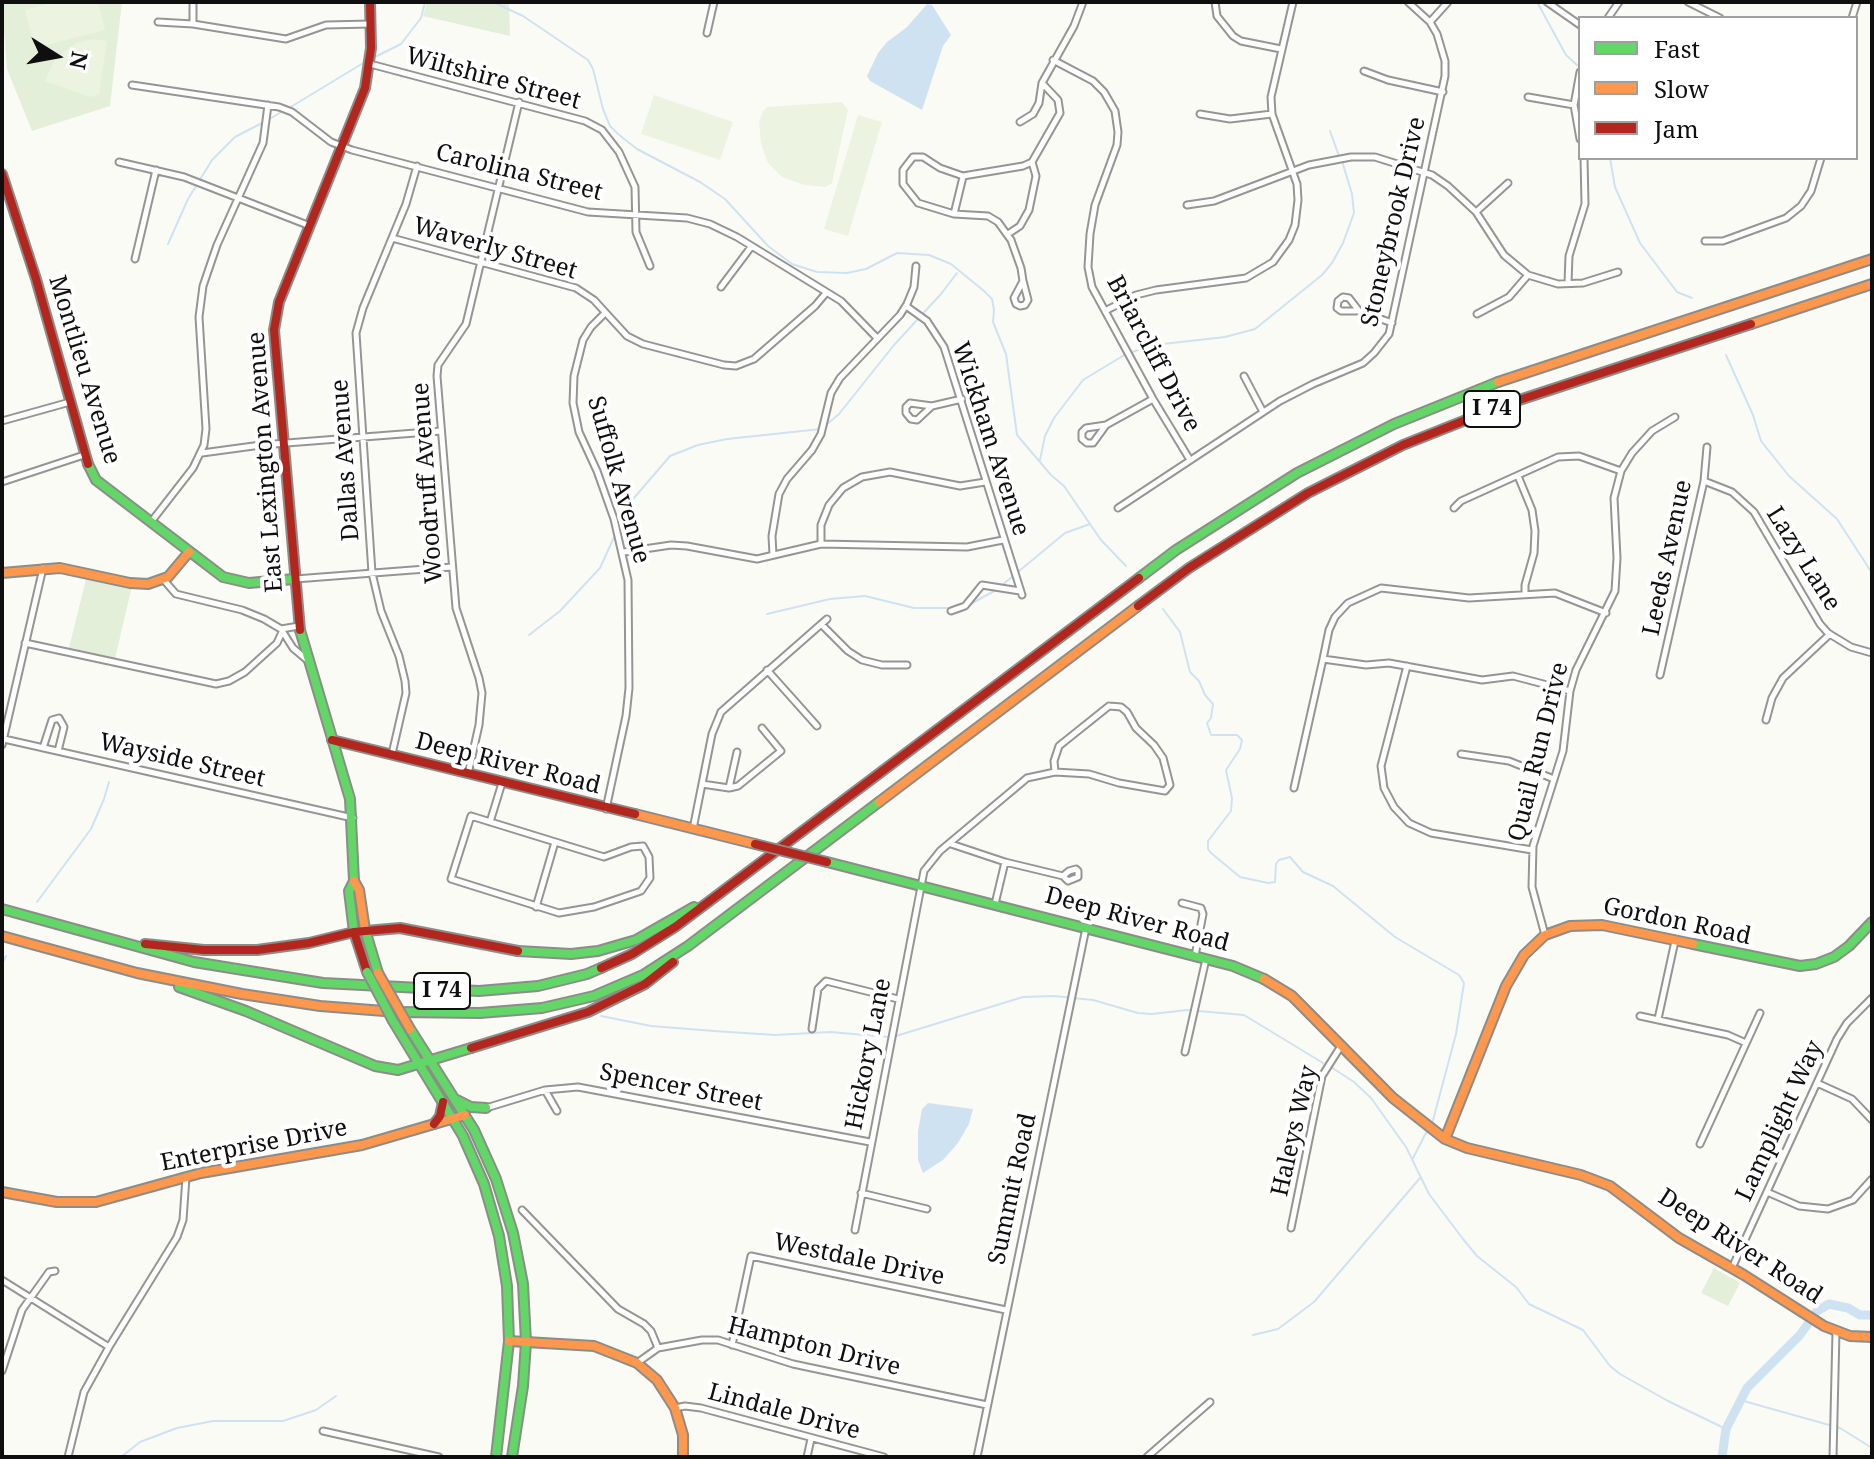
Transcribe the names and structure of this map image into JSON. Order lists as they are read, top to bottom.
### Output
{
  "streets": {
    "main road": [
      "Montlieu Avenue",
      "I 74",
      "East Lexington Avenue",
      "Deep River Road",
      "Gordon Road",
      "Enterprise Drive"
    ],
    "street": [
      "Wiltshire Street",
      "Carolina Street",
      "Stoneybrook Drive",
      "Waverly Street",
      "Briarcliff Drive",
      "Wickham Avenue",
      "Dallas Avenue",
      "Suffolk Avenue",
      "Woodruff Avenue",
      "Leeds Avenue",
      "Lazy Lane",
      "Quail Run Drive",
      "Wayside Street",
      "Hickory Lane",
      "Spencer Street",
      "Lamplight Way",
      "Haleys Way",
      "Summit Road",
      "Westdale Drive",
      "Hampton Drive",
      "Lindale Drive"
    ]
  },
  "crossings": [
    ["Wiltshire Street", "Carolina Street"],
    ["Wiltshire Street", "East Lexington Avenue"],
    ["Wiltshire Street", "Woodruff Avenue"],
    ["Carolina Street", "Waverly Street"],
    ["Carolina Street", "Dallas Avenue"],
    ["Carolina Street", "East Lexington Avenue"],
    ["Carolina Street", "Woodruff Avenue"],
    ["Stoneybrook Drive", "Briarcliff Drive"],
    ["Waverly Street", "Dallas Avenue"],
    ["Waverly Street", "Suffolk Avenue"],
    ["Waverly Street", "Woodruff Avenue"],
    ["Montlieu Avenue", "Dallas Avenue"],
    ["Montlieu Avenue", "East Lexington Avenue"],
    ["Montlieu Avenue", "Woodruff Avenue"],
    ["Dallas Avenue", "Deep River Road"],
    ["East Lexington Avenue", "Wayside Street"],
    ["East Lexington Avenue", "Deep River Road"],
    ["Suffolk Avenue", "Deep River Road"],
    ["Woodruff Avenue", "Deep River Road"],
    ["Leeds Avenue", "Lazy Lane"],
    ["Quail Run Drive", "Gordon Road"],
    ["Deep River Road", "Hickory Lane"],
    ["Deep River Road", "Lamplight Way"],
    ["Deep River Road", "Haleys Way"],
    ["Deep River Road", "Summit Road"],
    ["Hickory Lane", "Spencer Street"],
    ["Summit Road", "Westdale Drive"],
    ["Summit Road", "Hampton Drive"],
    ["Westdale Drive", "Hampton Drive"]
  ],
  "legend": ["Fast", "Slow", "Jam"],
  "north": "right"
}
